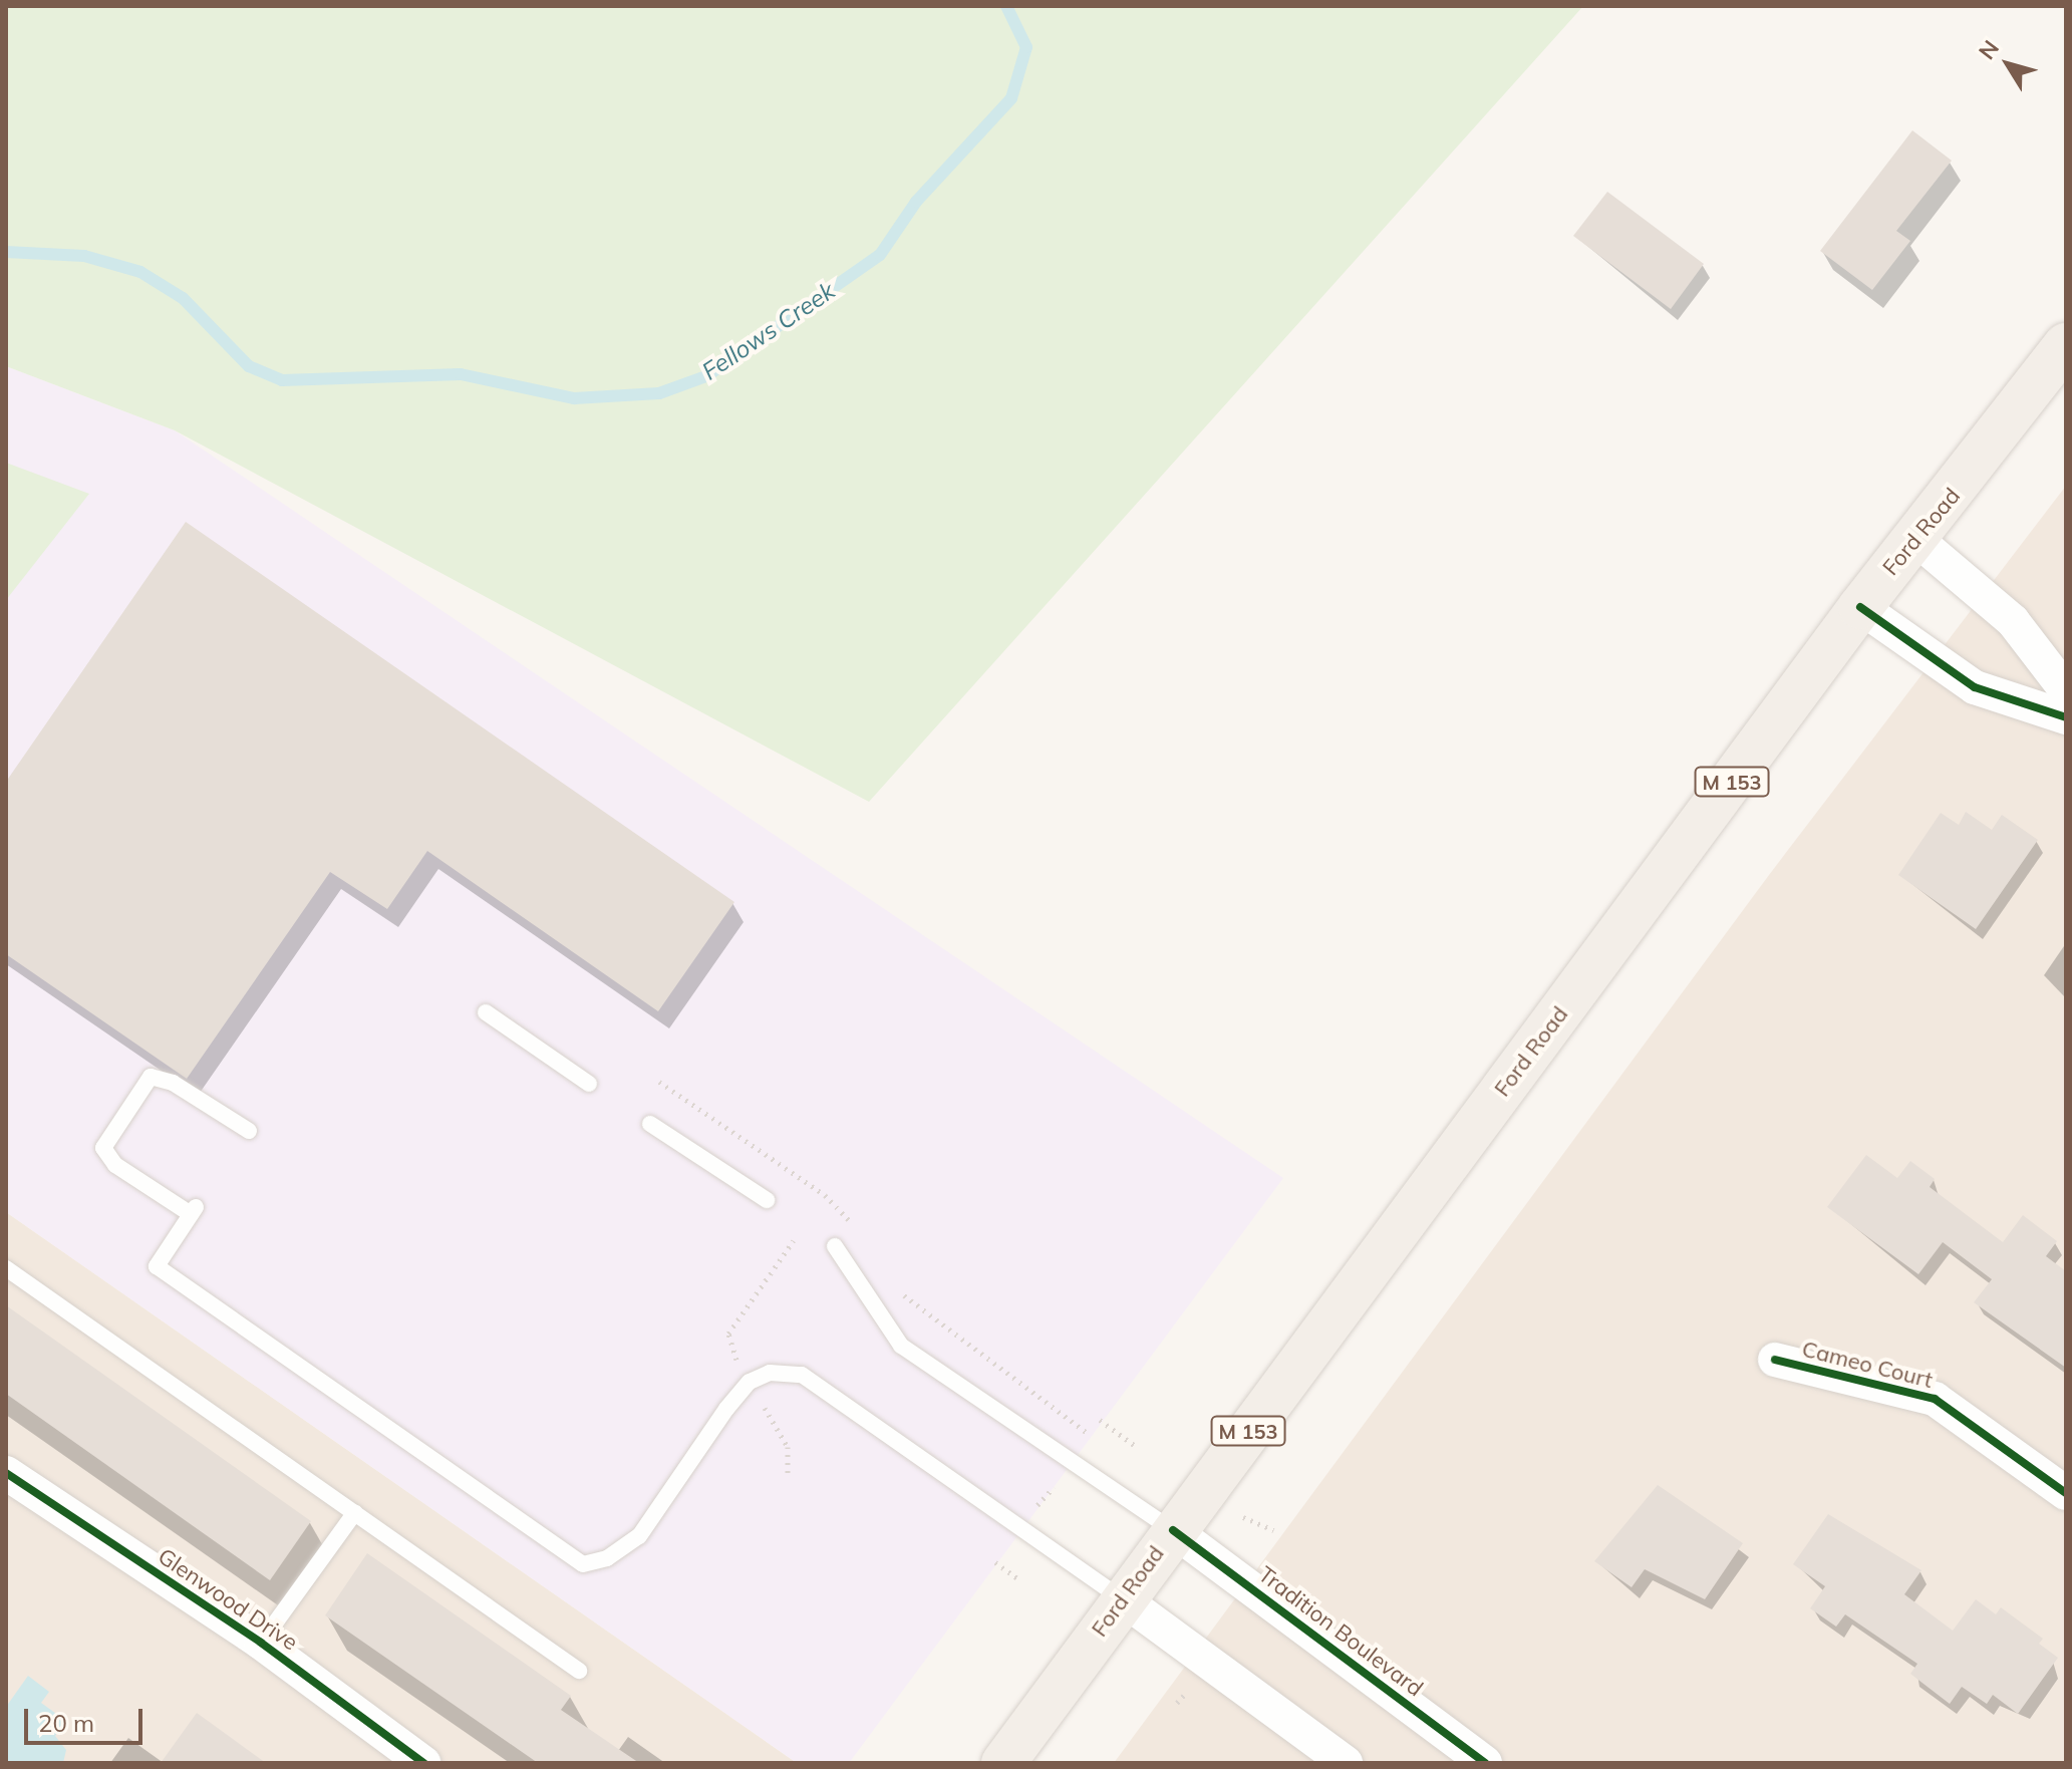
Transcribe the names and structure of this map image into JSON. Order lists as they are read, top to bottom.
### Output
{
  "streets": {
    "main road": ["Ford Road", "M 153"],
    "street": ["Cameo Court", "Glenwood Drive", "Tradition Boulevard"]
  },
  "crossings": [
    ["Ford Road", "Tradition Boulevard"]
  ],
  "water": ["Fellows Creek"],
  "scale_bar": "20 m",
  "north": "top left"
}
